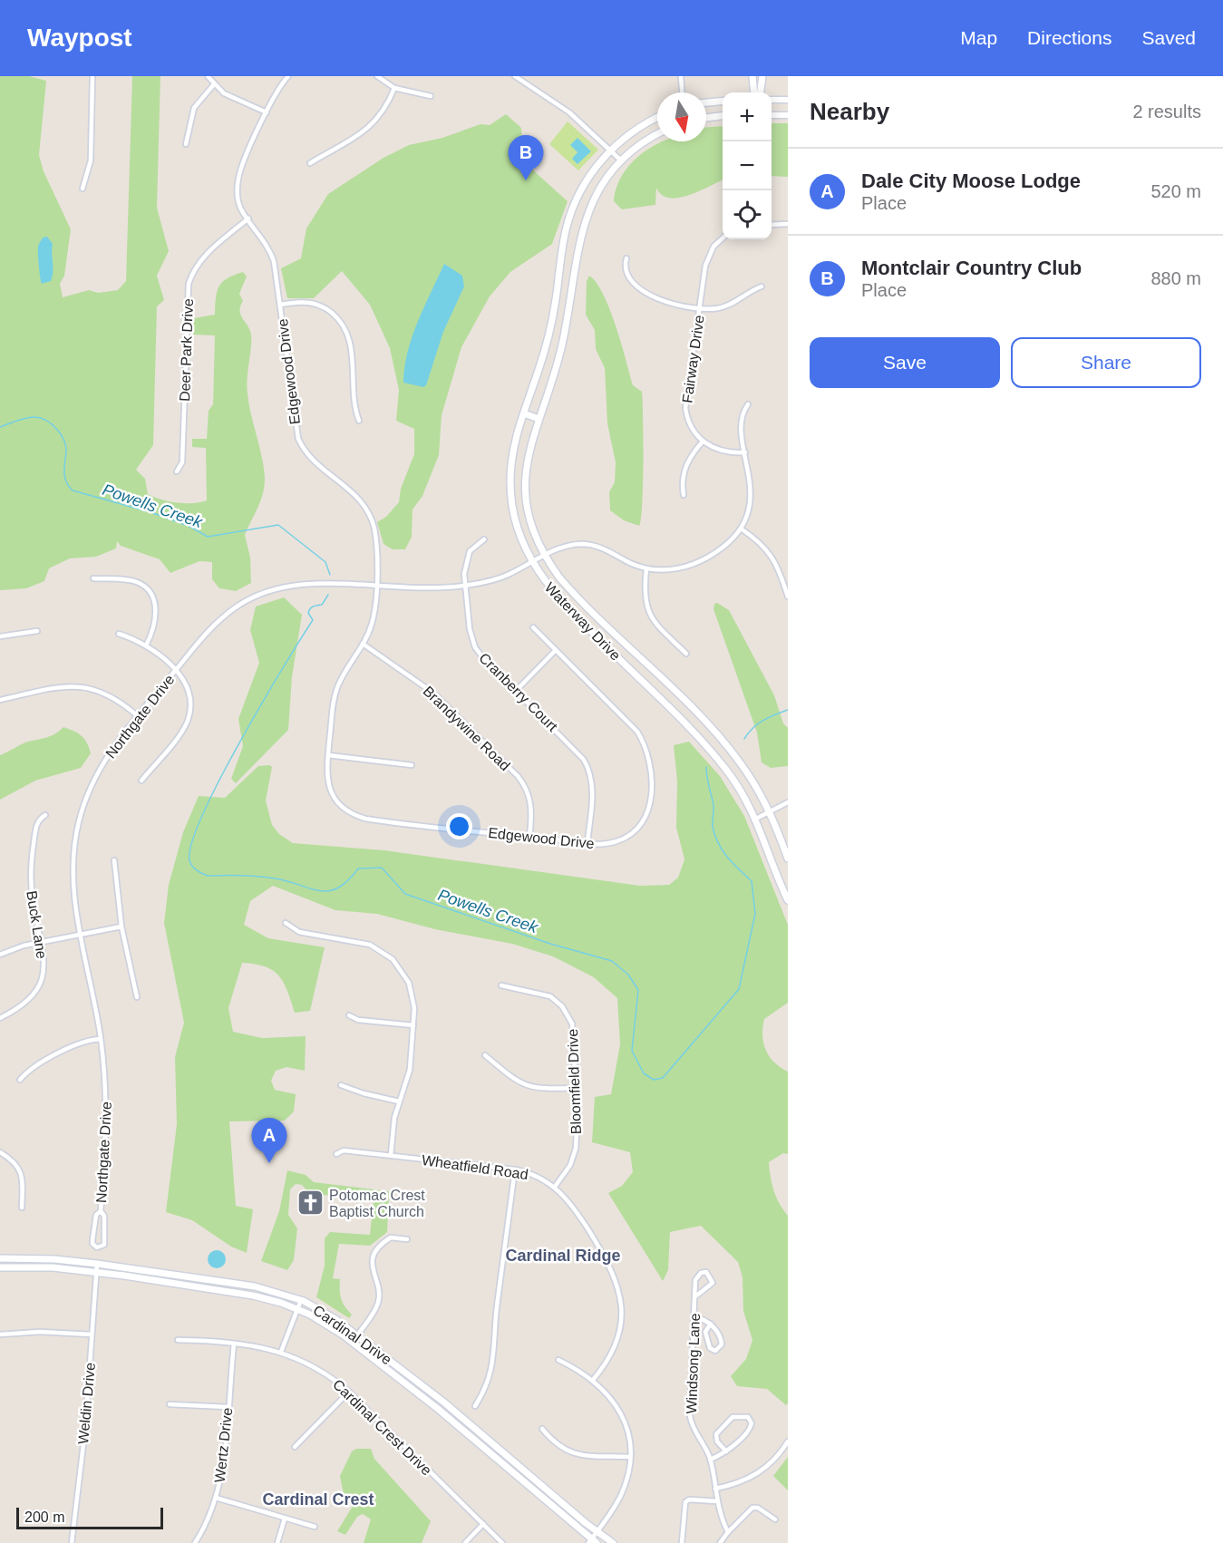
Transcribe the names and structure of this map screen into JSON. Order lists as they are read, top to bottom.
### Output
{
  "streets": {
    "main road": ["Waterway Drive", "Cardinal Drive"],
    "street": [
      "Deer Park Drive",
      "Fairway Drive",
      "Edgewood Drive",
      "Cranberry Court",
      "Northgate Drive",
      "Brandywine Road",
      "Buck Lane",
      "Bloomfield Drive",
      "Wheatfield Road",
      "Windsong Lane",
      "Weldin Drive",
      "Cardinal Crest Drive",
      "Wertz Drive"
    ]
  },
  "crossings": [
    ["Deer Park Drive", "Edgewood Drive"],
    ["Edgewood Drive", "Cranberry Court"],
    ["Edgewood Drive", "Northgate Drive"],
    ["Edgewood Drive", "Brandywine Road"],
    ["Waterway Drive", "Northgate Drive"],
    ["Cranberry Court", "Northgate Drive"],
    ["Bloomfield Drive", "Wheatfield Road"],
    ["Cardinal Drive", "Weldin Drive"],
    ["Cardinal Crest Drive", "Wertz Drive"]
  ],
  "districts": ["Cardinal Ridge", "Cardinal Crest"],
  "water": ["Powells Creek"],
  "places": {
    "church": ["Potomac Crest Baptist Church"]
  },
  "scale_bar": "200 m",
  "north": "bottom",
  "page": {
    "header": "Waypost",
    "nav": ["Map", "Directions", "Saved"],
    "heading": ["Nearby", "2 results"],
    "map_buttons": ["+", "−"],
    "pins": ["B", "A"],
    "list": [
      {
        "mark": "A",
        "name": "Dale City Moose Lodge",
        "note": "Place",
        "value": "520 m"
      },
      {
        "mark": "B",
        "name": "Montclair Country Club",
        "note": "Place",
        "value": "880 m"
      }
    ],
    "buttons": ["Save", "Share"],
    "scale": "200 m"
  }
}
